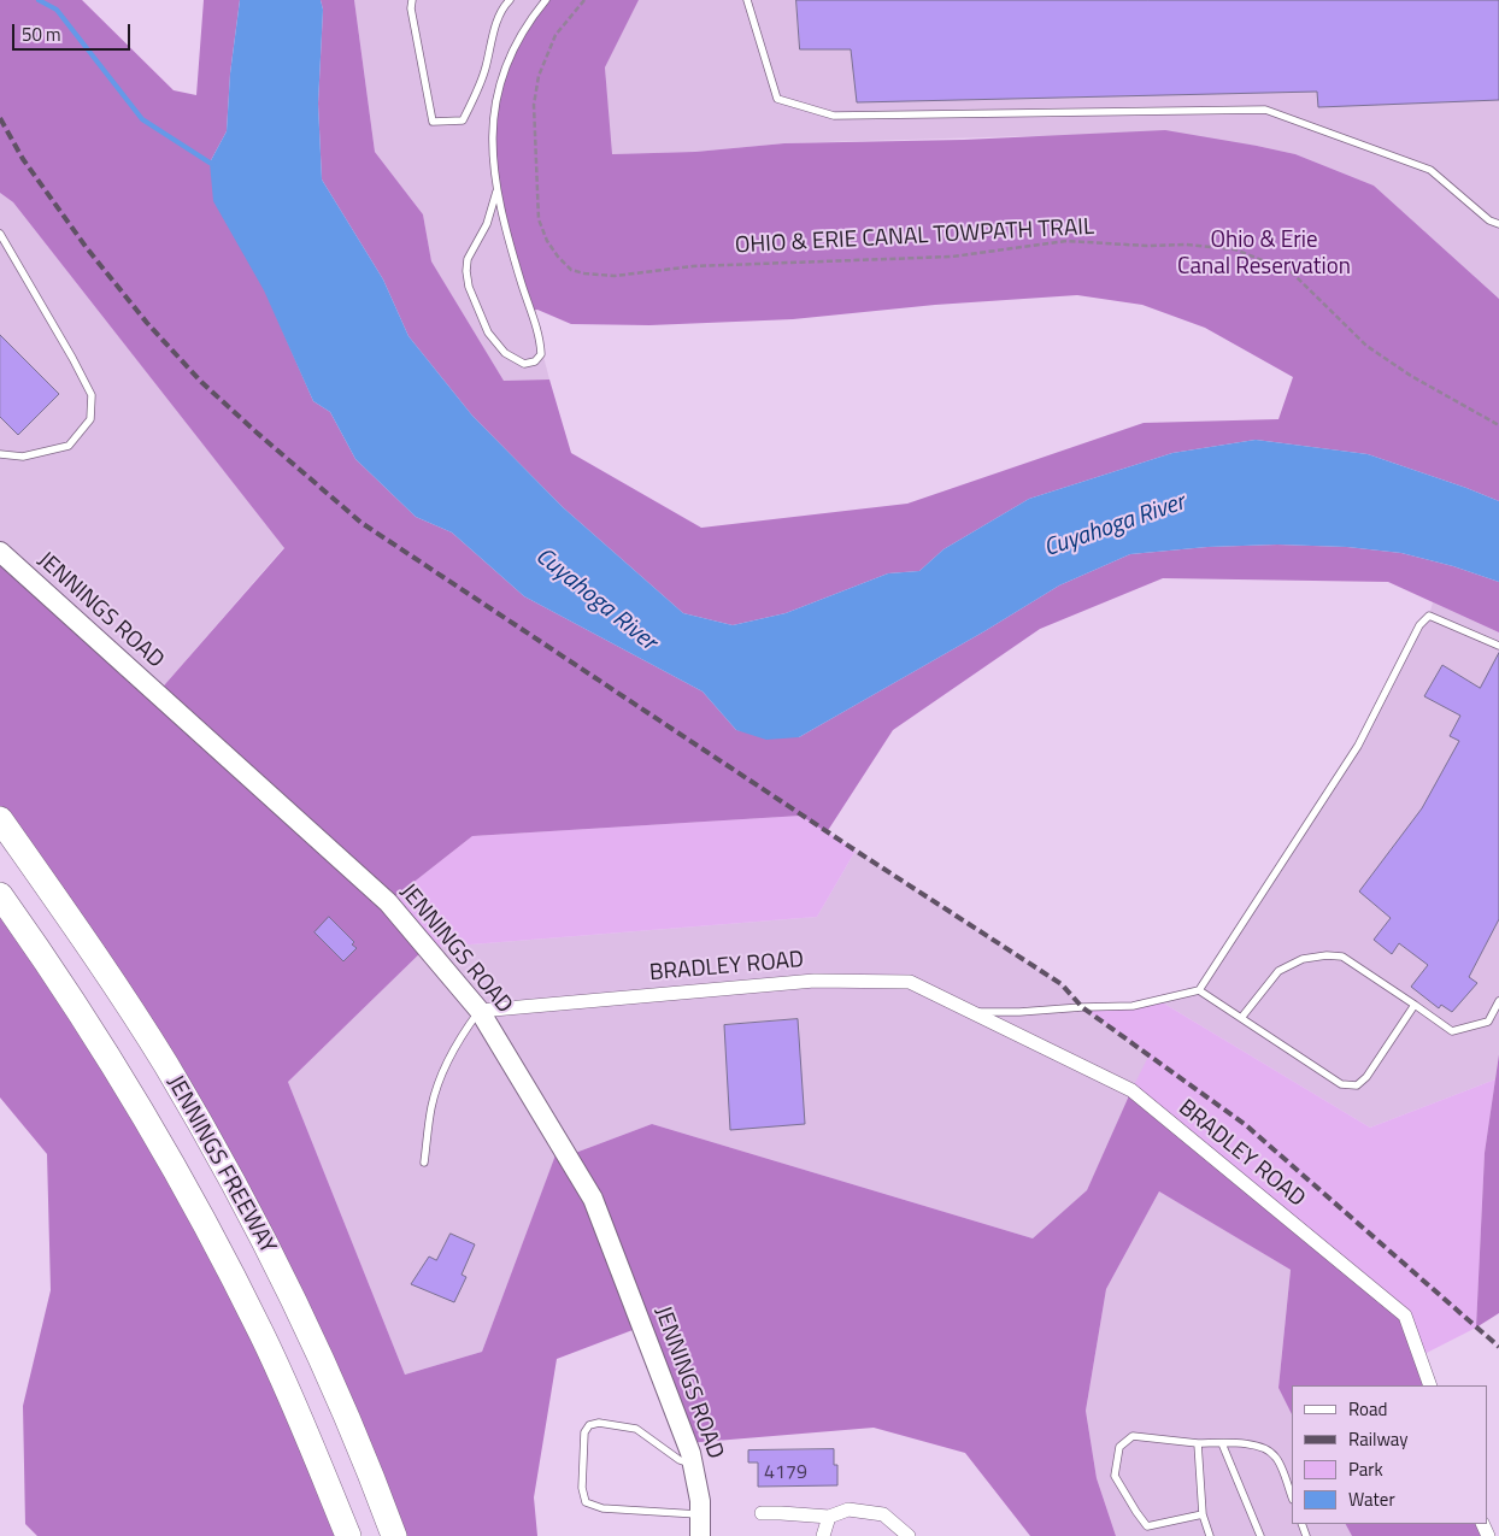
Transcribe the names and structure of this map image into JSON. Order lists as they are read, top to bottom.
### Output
{
  "streets": {
    "highway": ["JENNINGS FREEWAY"],
    "street": ["JENNINGS ROAD", "BRADLEY ROAD"],
    "path": ["OHIO & ERIE CANAL TOWPATH TRAIL"]
  },
  "crossings": [
    ["JENNINGS ROAD", "BRADLEY ROAD"]
  ],
  "water": ["Cuyahoga River"],
  "parks": ["Ohio & Erie Canal Reservation"],
  "house_numbers": ["4179"],
  "legend": [
    "Road",
    "Railway",
    "Park",
    "Water"
  ],
  "scale_bar": "50 m"
}
